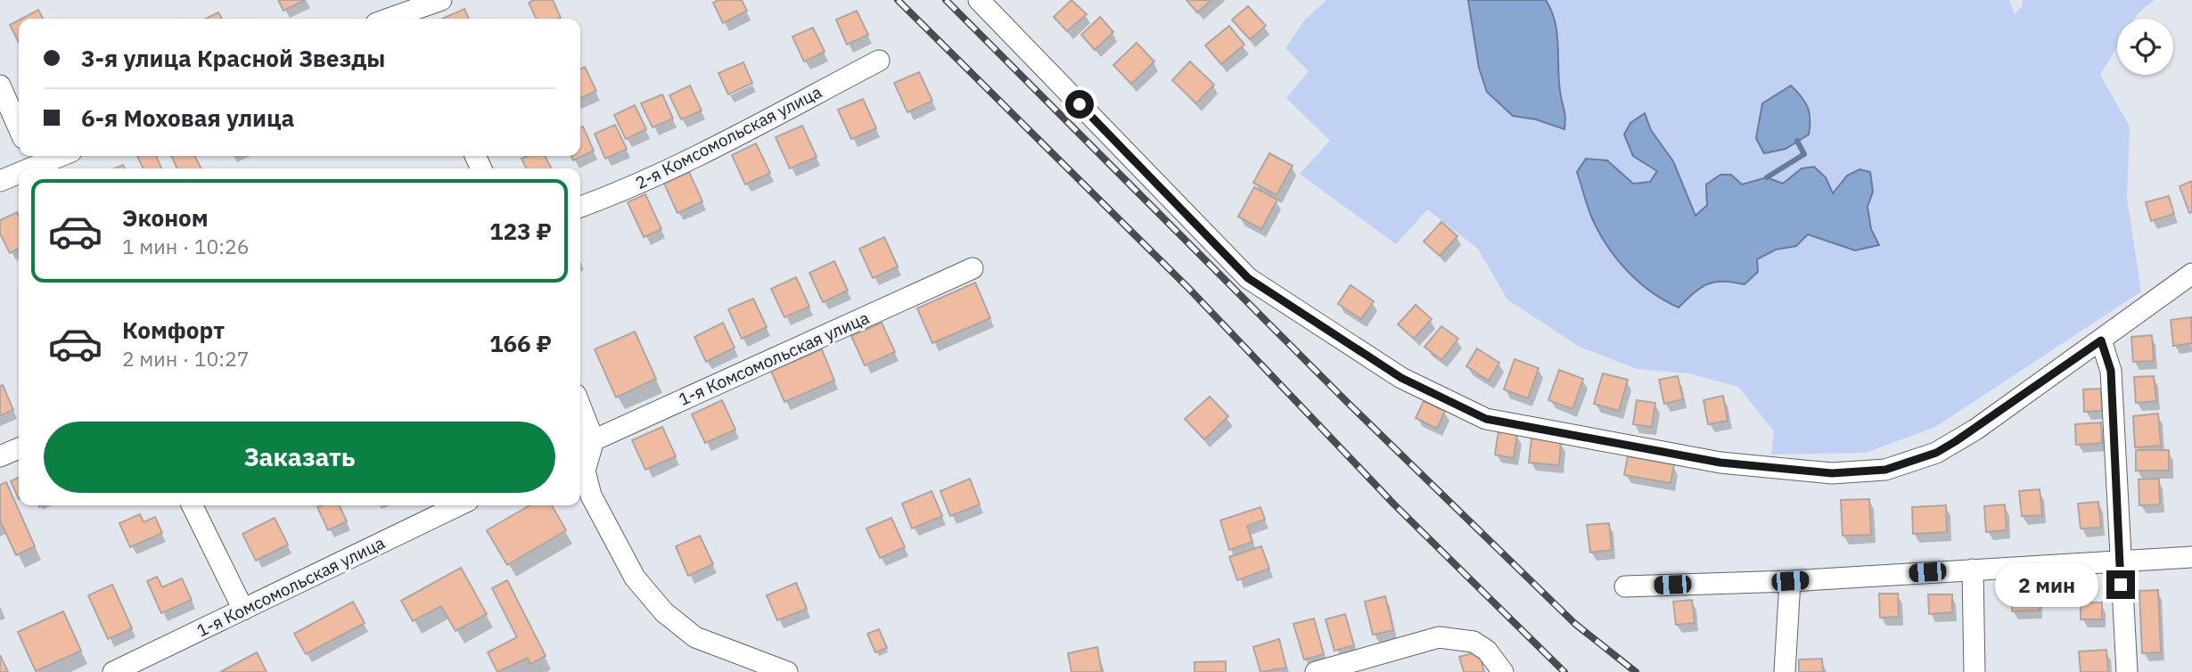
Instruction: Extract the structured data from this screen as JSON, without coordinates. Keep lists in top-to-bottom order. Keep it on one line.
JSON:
{"streets":{"street":["2-я Комсомольская улица","1-я Комсомольская улица"]},"page":{"banner":["3-я улица Красной Звезды","6-я Моховая улица"],"list":[{"name":"Эконом","note":"1 мин · 10:26","value":"123 ₽"},{"name":"Комфорт","note":"2 мин · 10:27","value":"166 ₽"}],"buttons":"Заказать","bubble":"2 мин"}}
